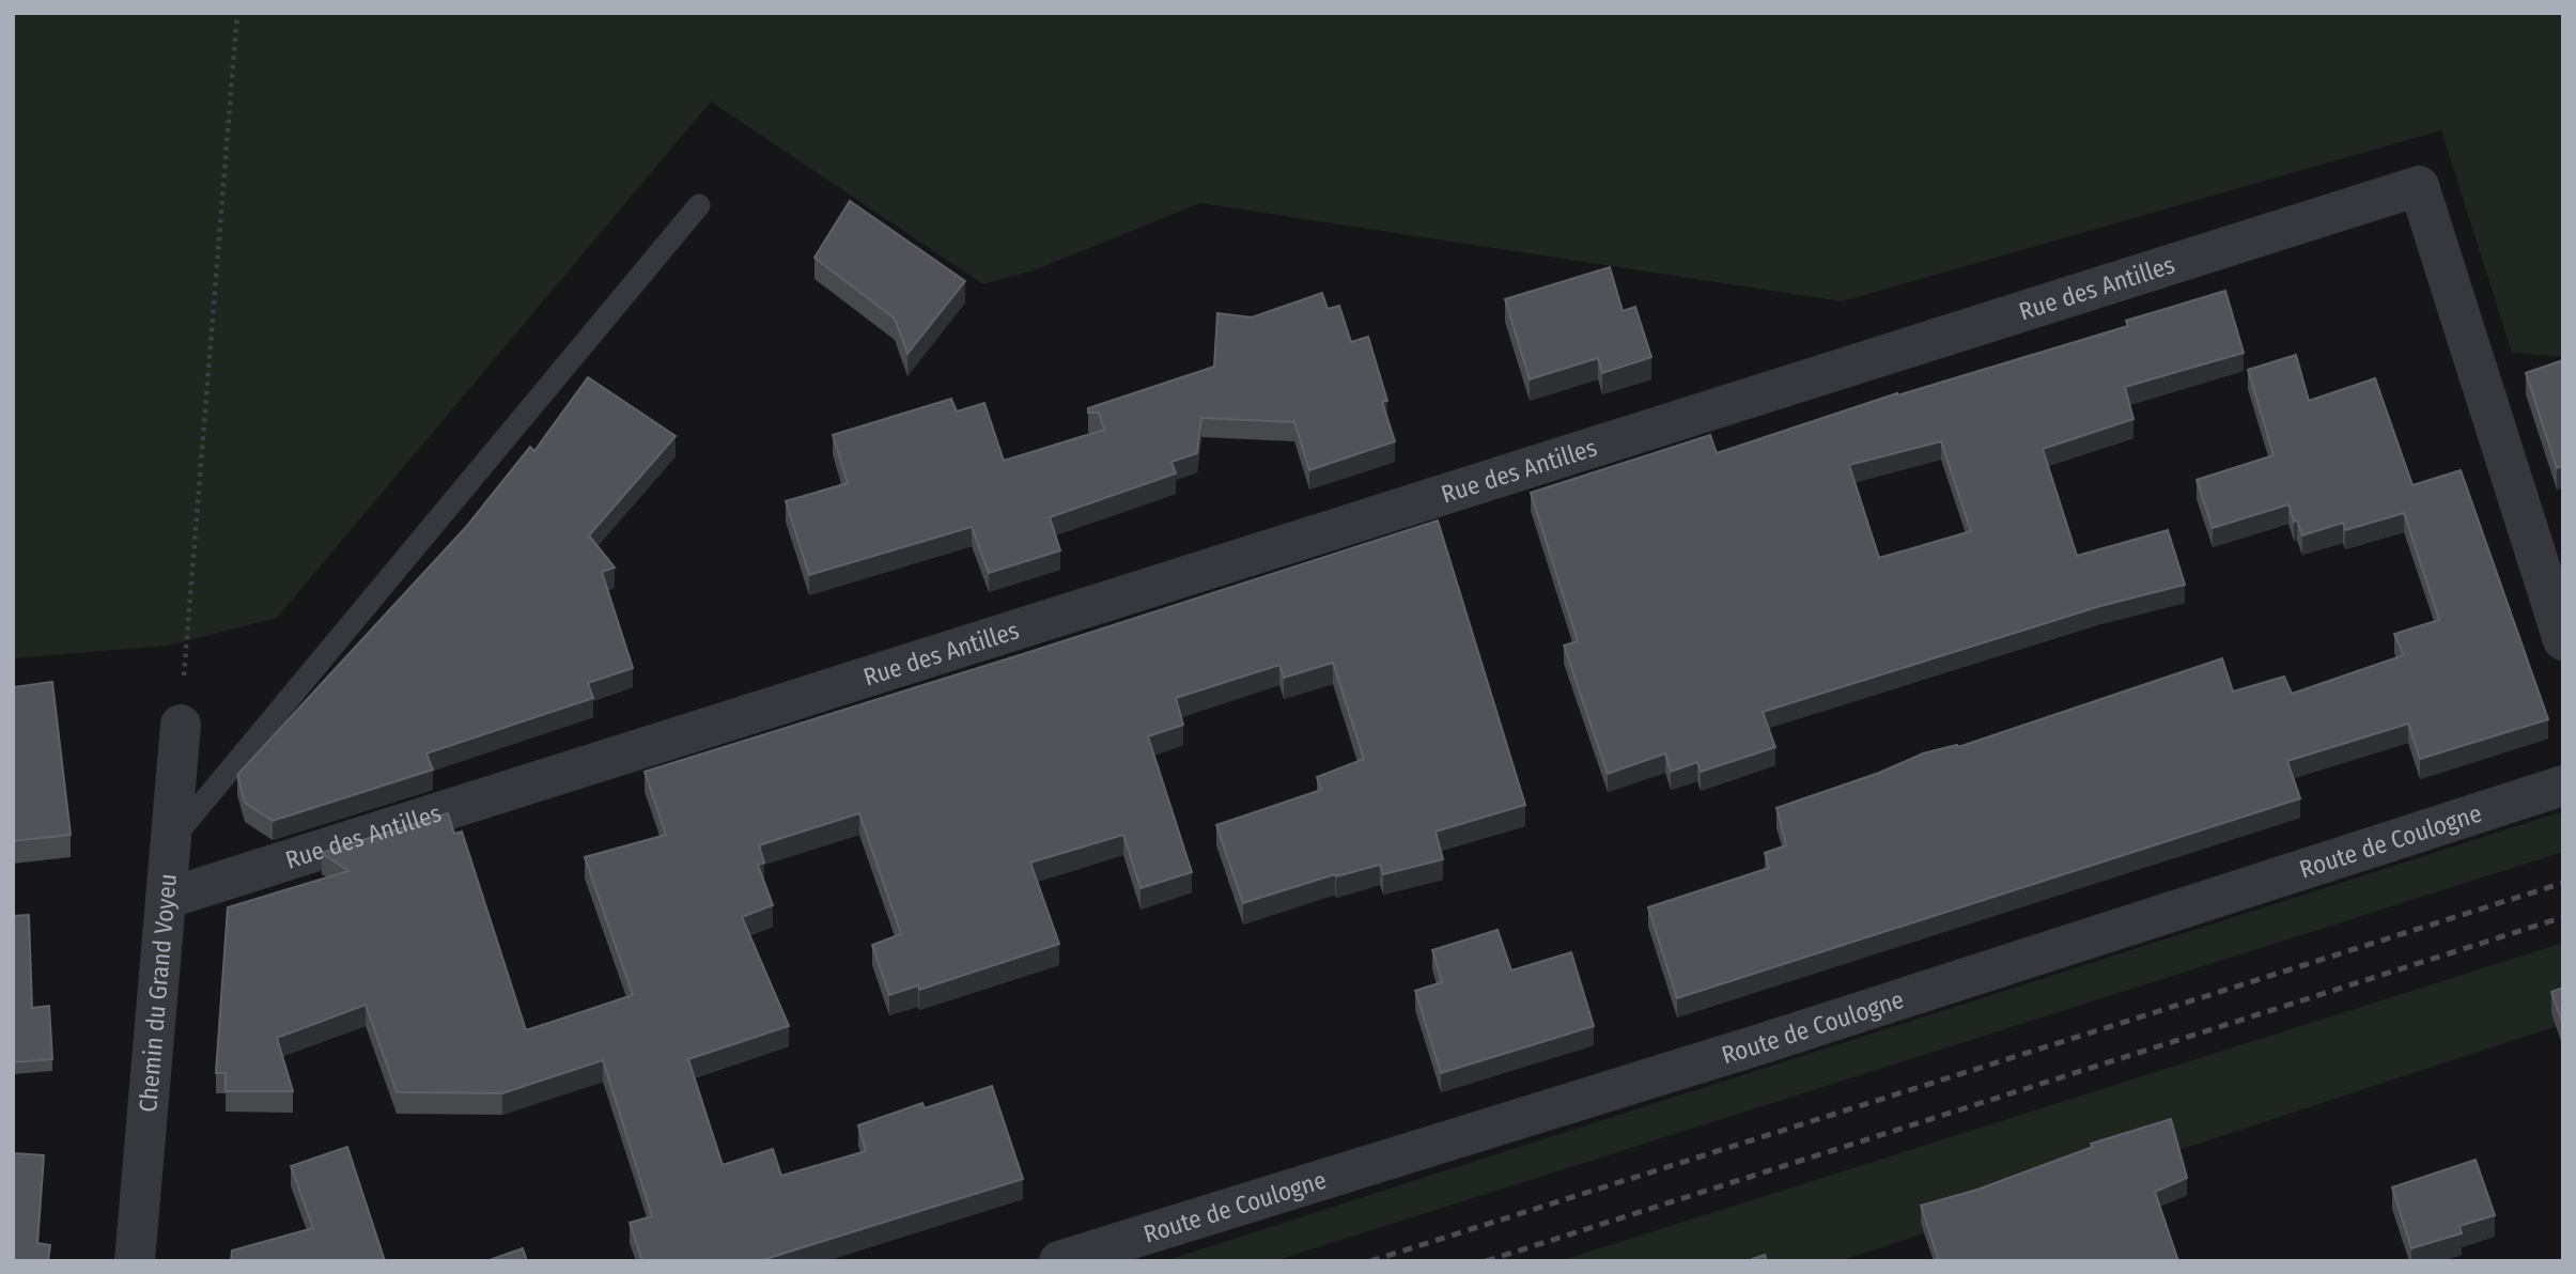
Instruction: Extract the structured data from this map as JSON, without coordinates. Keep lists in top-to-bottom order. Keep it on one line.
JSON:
{"streets":{"street":["Rue des Antilles","Route de Coulogne","Chemin du Grand Voyeu"]},"crossings":[["Rue des Antilles","Chemin du Grand Voyeu"]]}
